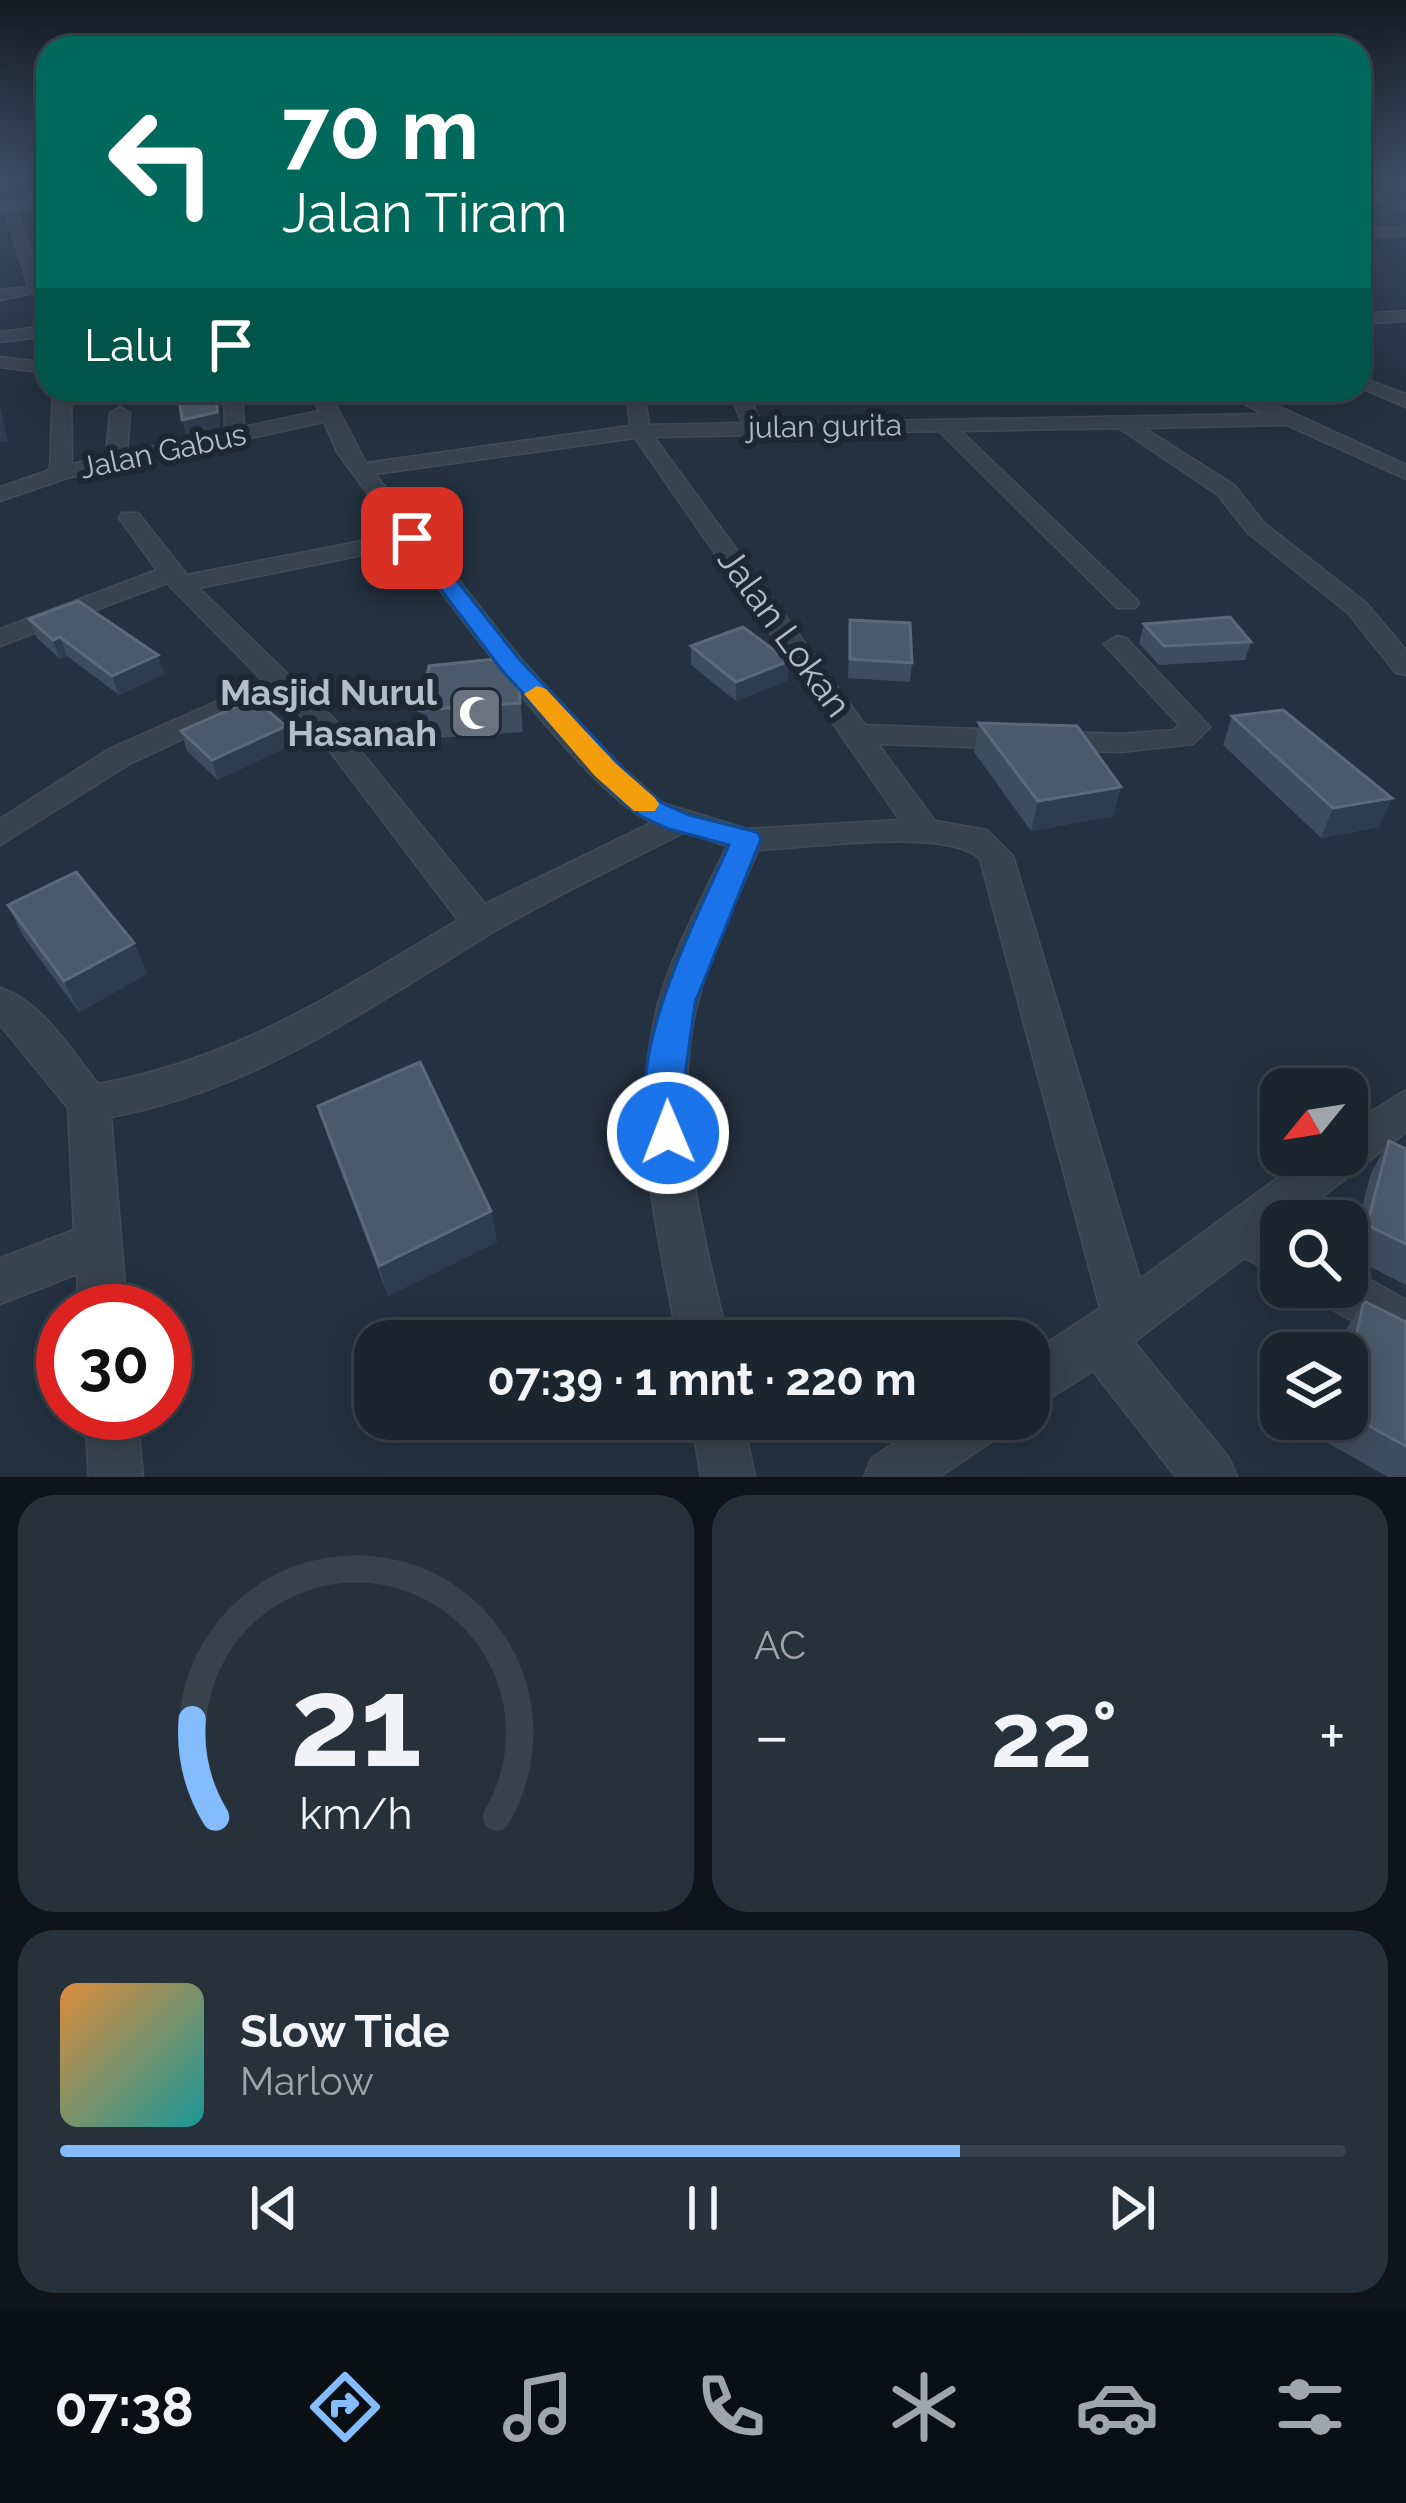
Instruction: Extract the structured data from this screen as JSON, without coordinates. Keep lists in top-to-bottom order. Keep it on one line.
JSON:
{"streets":{"street":["julan gurita","Jalan Gabus","Jalan Lokan"]},"crossings":[["julan gurita","Jalan Lokan"]],"places":{"mosque":["Masjid Nurul Hasanah"]},"north":"bottom left","page":{"turn":["70 m","Jalan Tiram"],"then":"Lalu","limit":"30","trip":"07:39 · 1 mnt · 220 m","tile":"AC","heat":["−","22°","+"],"song":["Slow Tide","Marlow"],"tabs":"07:38","gauge":["21","km/h"]}}
